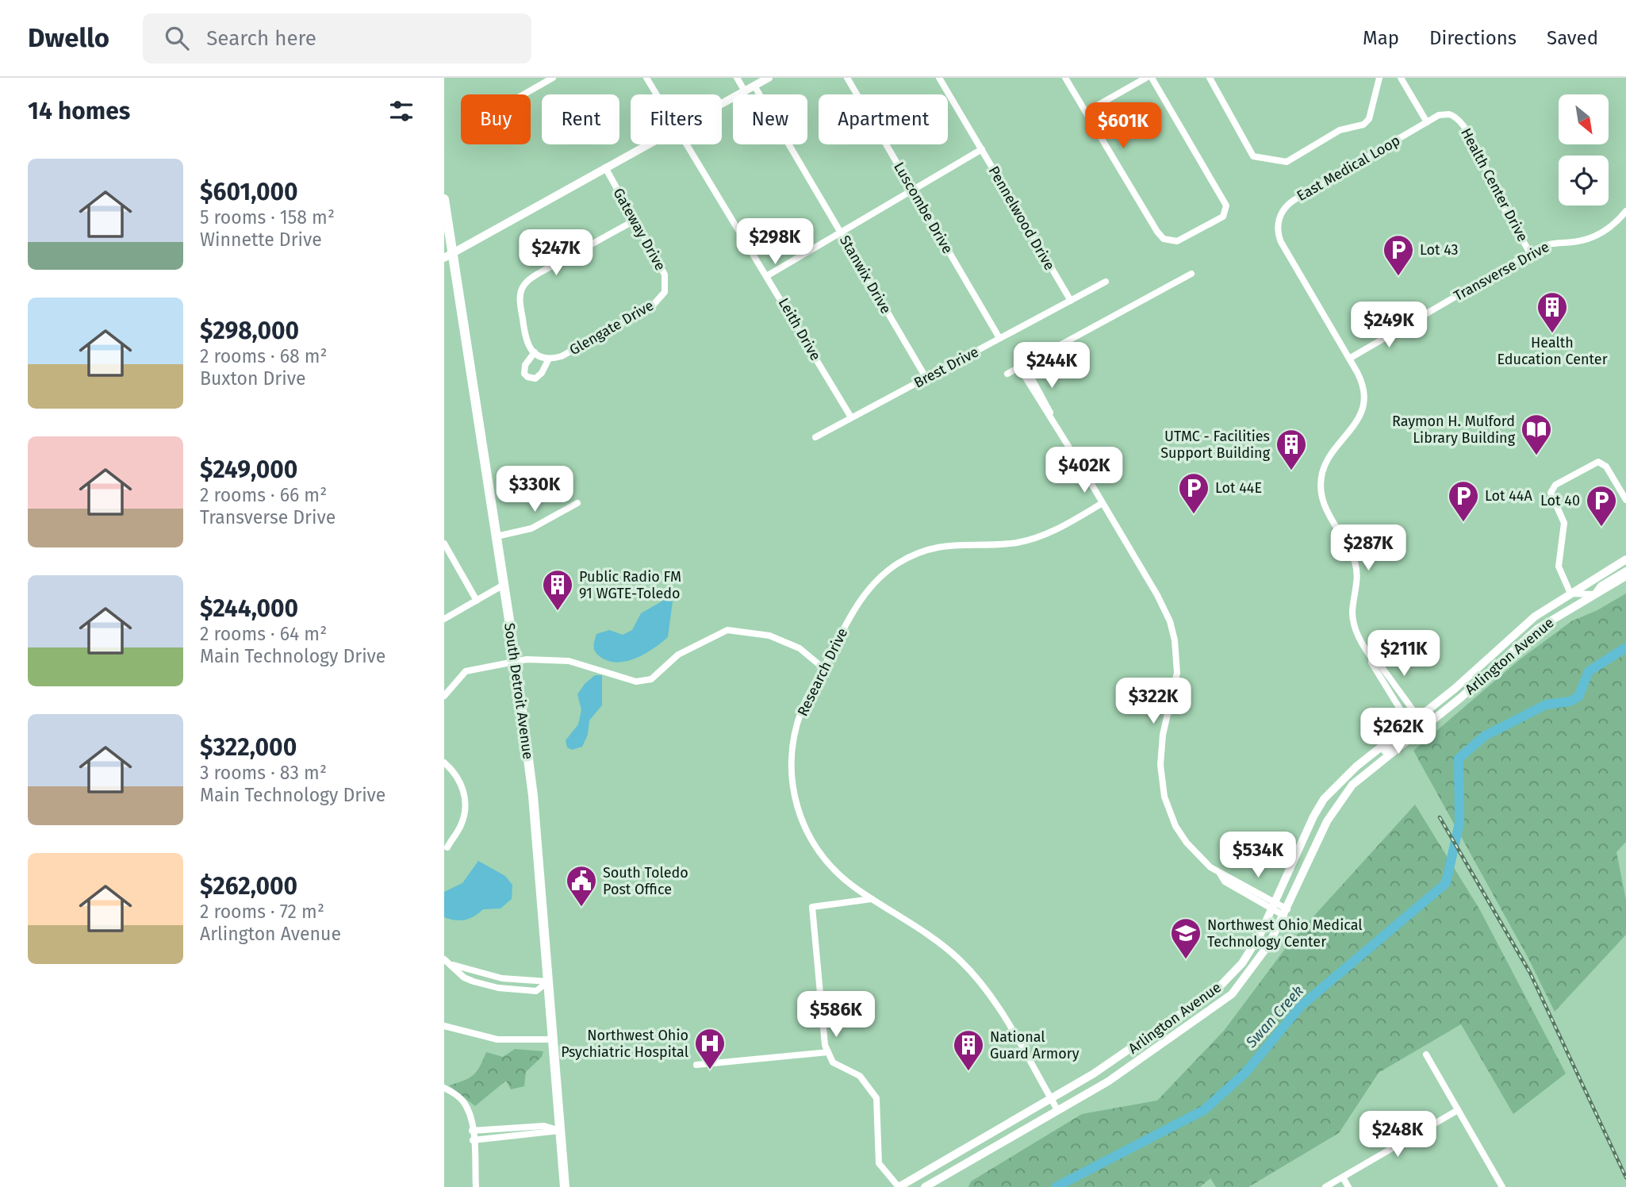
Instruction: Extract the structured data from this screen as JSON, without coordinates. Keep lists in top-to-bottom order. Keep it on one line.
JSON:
{"streets":{"main road":["South Detroit Avenue"],"street":["East Medical Loop","Health Center Drive","Luscombe Drive","Pennelwood Drive","Gateway Drive","Transverse Drive","Stanwix Drive","Glengate Drive","Leith Drive","Brest Drive","Arlington Avenue","Research Drive"]},"crossings":[["East Medical Loop","Health Center Drive"],["East Medical Loop","Transverse Drive"],["East Medical Loop","Arlington Avenue"],["Health Center Drive","Transverse Drive"],["Luscombe Drive","Brest Drive"],["Pennelwood Drive","Brest Drive"],["Gateway Drive","Glengate Drive"],["Stanwix Drive","Brest Drive"],["Leith Drive","Brest Drive"],["Arlington Avenue","Research Drive"]],"water":["Swan Creek"],"places":{"parking":["Lot 43","Lot 44E","Lot 44A","Lot 40"],"building":["Health Education Center","UTMC - Facilities Support Building","Public Radio FM 91 WGTE-Toledo","National Guard Armory"],"library":["Raymon H. Mulford Library Building"],"public building":["South Toledo Post Office"],"school or university":["Northwest Ohio Medical Technology Center"],"hospital":["Northwest Ohio Psychiatric Hospital"]},"north":"bottom right","page":{"header":"Dwello","search":"Search here","nav":["Map","Directions","Saved"],"heading":"14 homes","chip":["Buy","Rent","Filters","New","Apartment"],"price":["$601K","$298K","$247K","$249K","$244K","$402K","$330K","$287K","$211K","$322K","$262K","$534K","$586K","$248K"],"list":[{"name":"$601,000","note":"5 rooms · 158 m² · Winnette Drive"},{"name":"$298,000","note":"2 rooms · 68 m² · Buxton Drive"},{"name":"$249,000","note":"2 rooms · 66 m² · Transverse Drive"},{"name":"$244,000","note":"2 rooms · 64 m² · Main Technology Drive"},{"name":"$322,000","note":"3 rooms · 83 m² · Main Technology Drive"},{"name":"$262,000","note":"2 rooms · 72 m² · Arlington Avenue"}]}}
